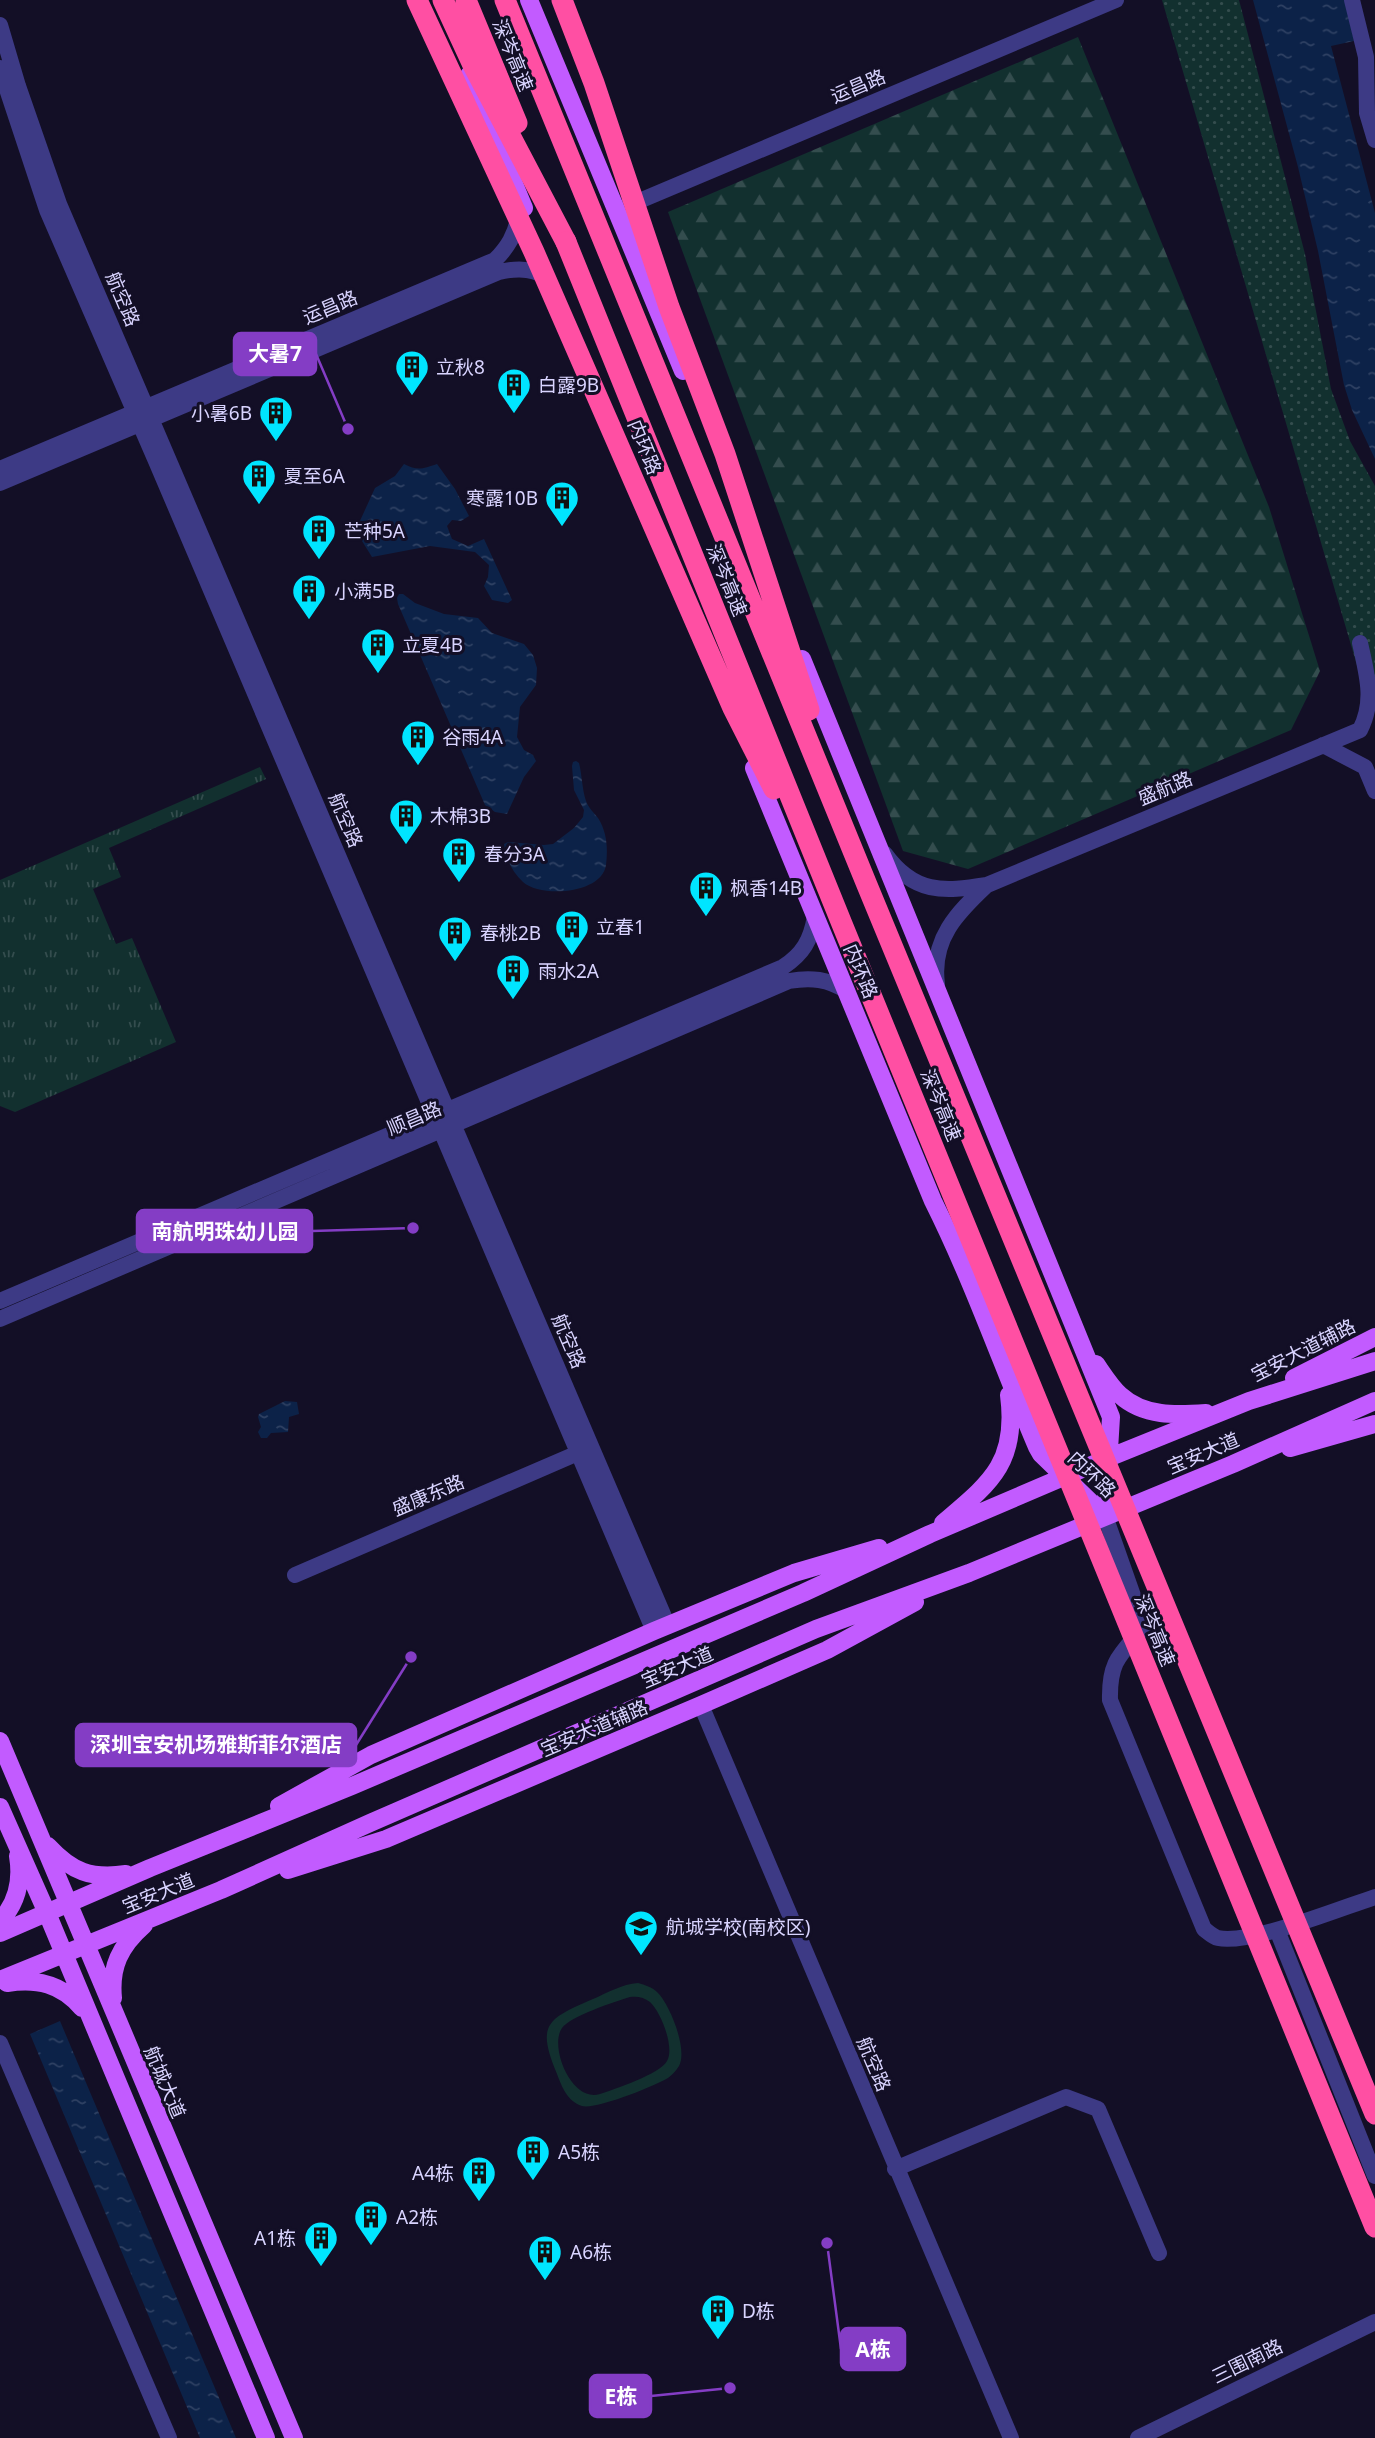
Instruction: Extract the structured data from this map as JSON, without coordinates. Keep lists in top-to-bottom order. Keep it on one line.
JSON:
{"streets":{"highway":["深岑高速"],"main road":["内环路","宝安大道辅路","宝安大道","航城大道"],"street":["运昌路","航空路","盛航路","顺昌路","盛康东路","三围南路"]},"crossings":[["运昌路","航空路"],["运昌路","内环路"],["航空路","顺昌路"],["航空路","宝安大道辅路"],["航空路","盛康东路"],["内环路","顺昌路"],["内环路","宝安大道"],["宝安大道辅路","宝安大道"],["宝安大道","航城大道"]],"places":{"building":["立秋8","白露9B","小暑6B","夏至6A","寒露10B","芒种5A","小满5B","立夏4B","谷雨4A","木棉3B","春分3A","枫香14B","立春1","春桃2B","雨水2A","A5栋","A4栋","A2栋","A1栋","A6栋","D栋"],"other":["大暑7","南航明珠幼儿园","深圳宝安机场雅斯菲尔酒店","A栋","E栋"],"school or university":["航城学校(南校区)"]}}
